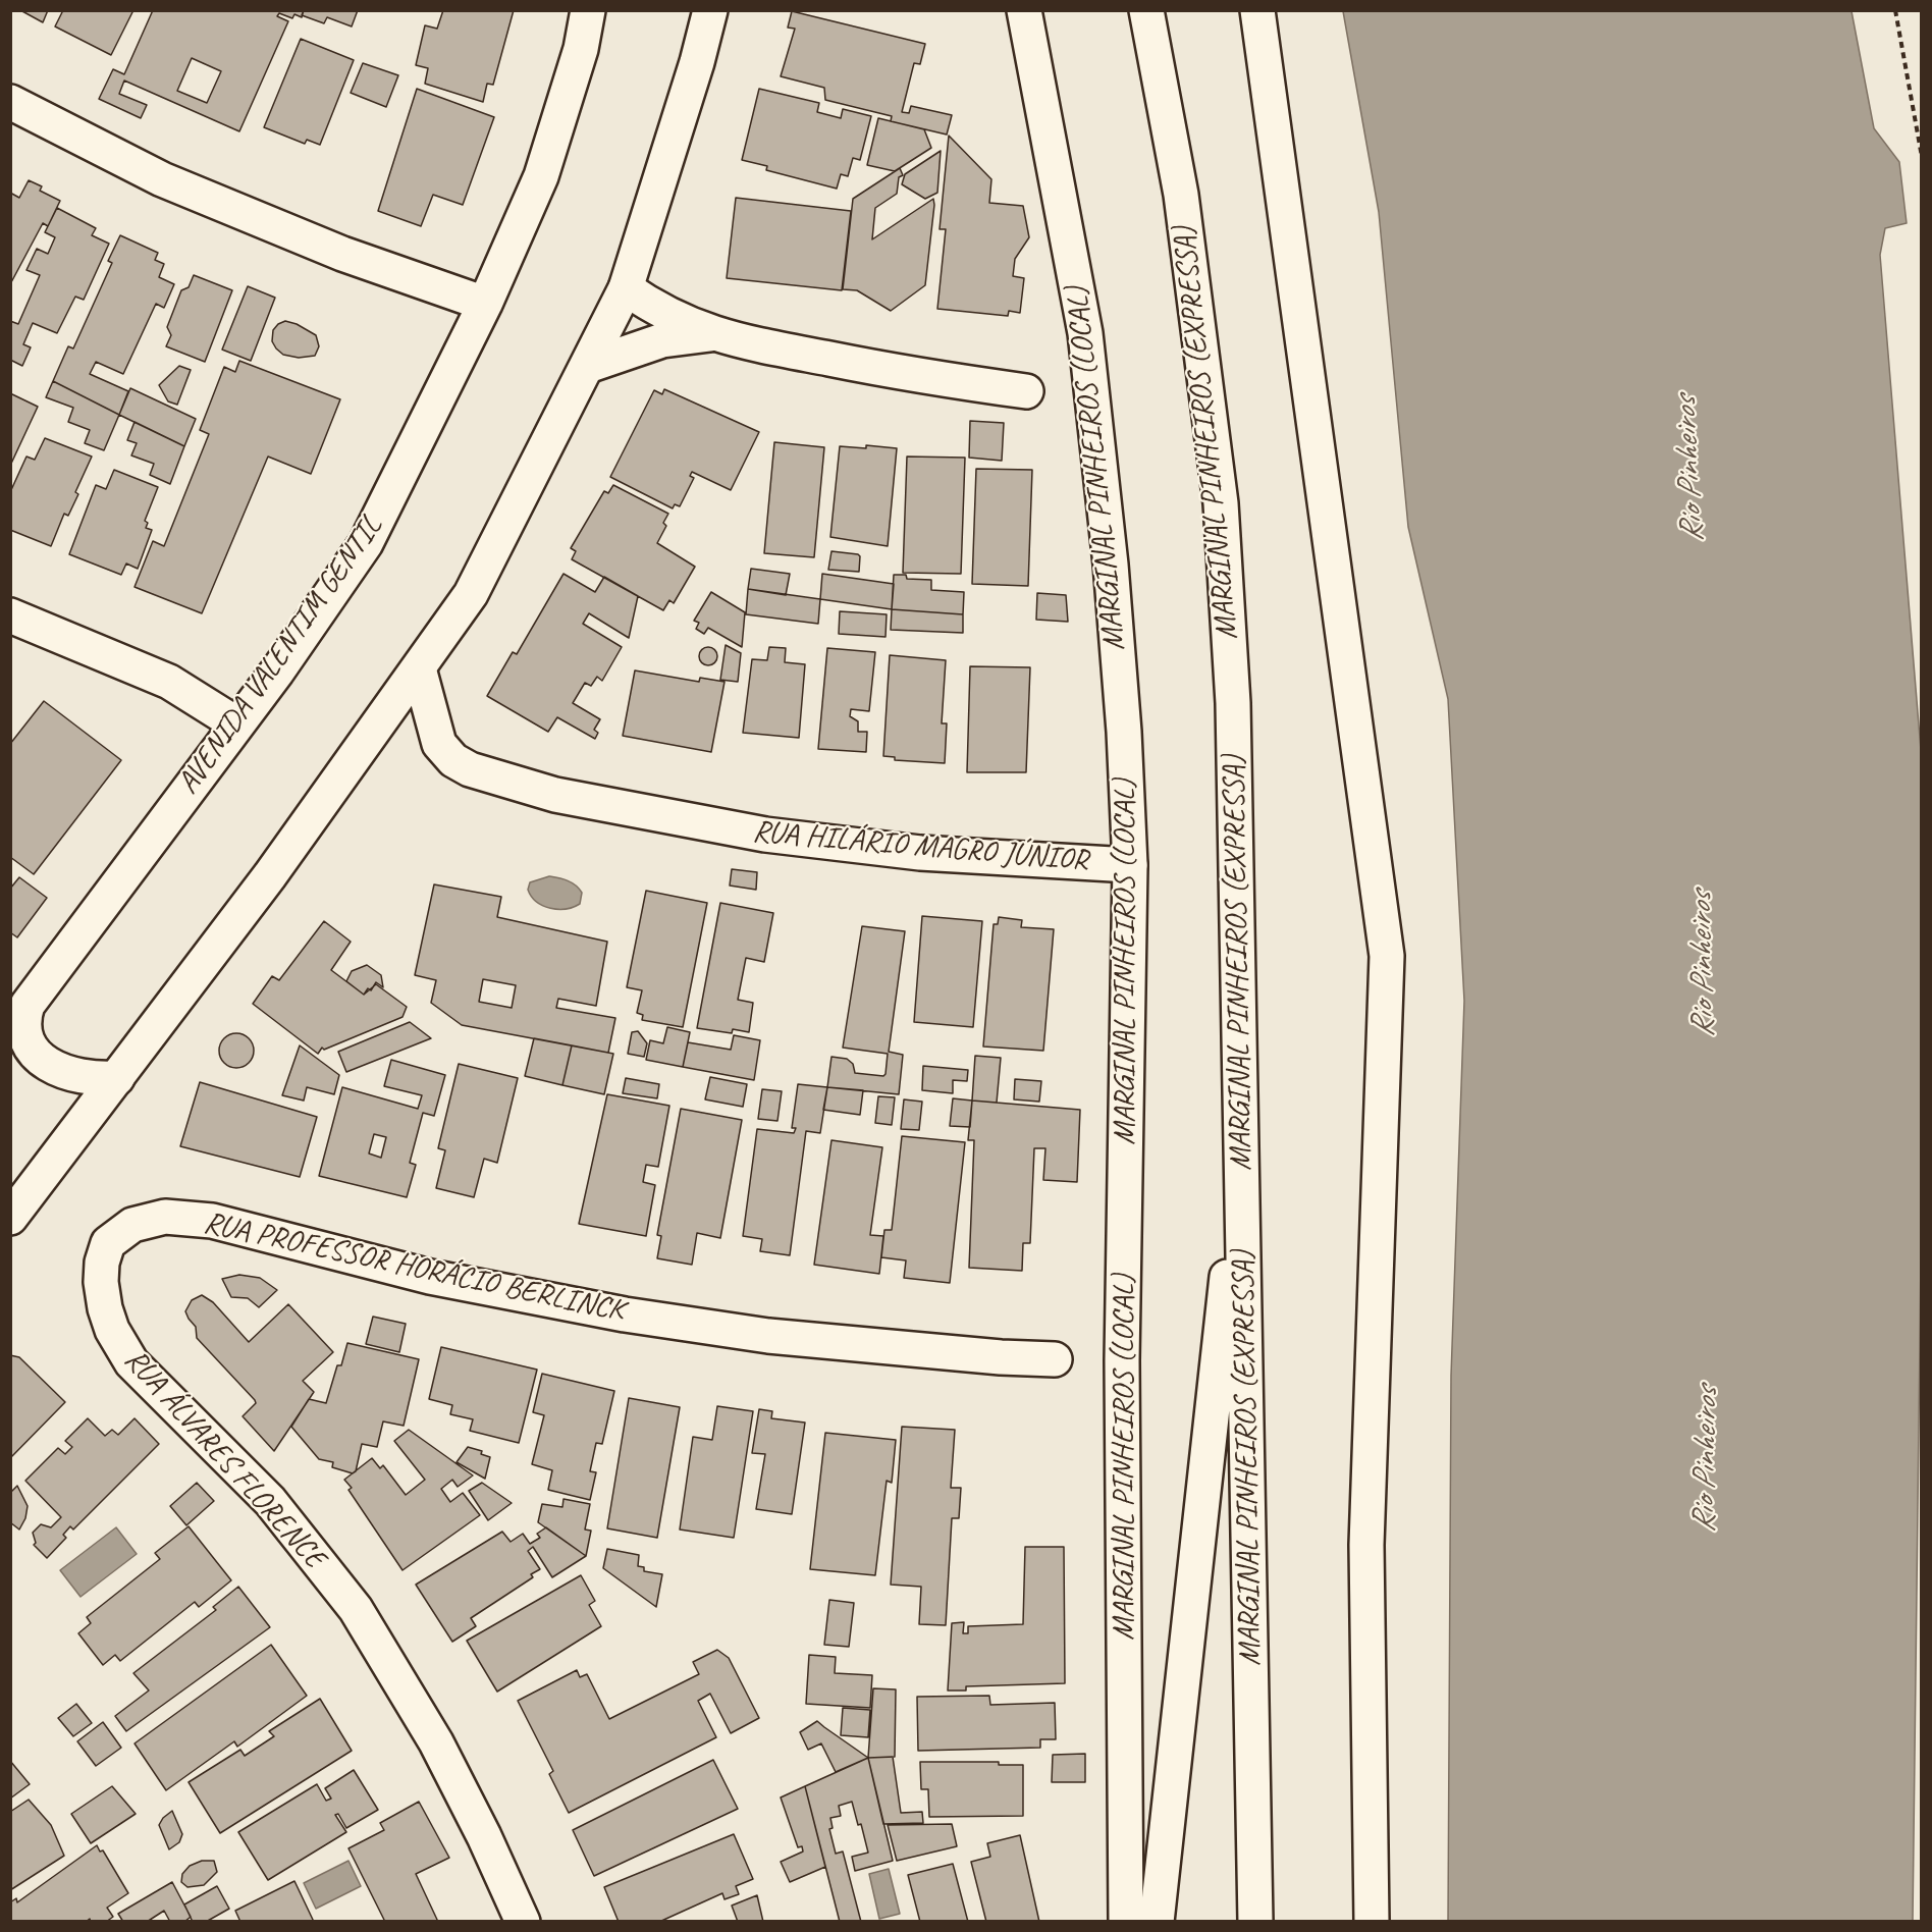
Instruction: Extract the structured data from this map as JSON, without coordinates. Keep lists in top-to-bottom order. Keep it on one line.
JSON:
{"streets":{"main road":["MARGINAL PINHEIROS (EXPRESSA)","MARGINAL PINHEIROS (LOCAL)","AVENIDA VALENTIM GENTIL","RUA HILÁRIO MAGRO JÚNIOR","RUA PROFESSOR HORÁCIO BERLINCK","RUA ÁLVARES FLORENCE"]},"crossings":[["MARGINAL PINHEIROS (LOCAL)","RUA HILÁRIO MAGRO JÚNIOR"],["RUA PROFESSOR HORÁCIO BERLINCK","RUA ÁLVARES FLORENCE"]],"water":["Rio Pinheiros"]}
